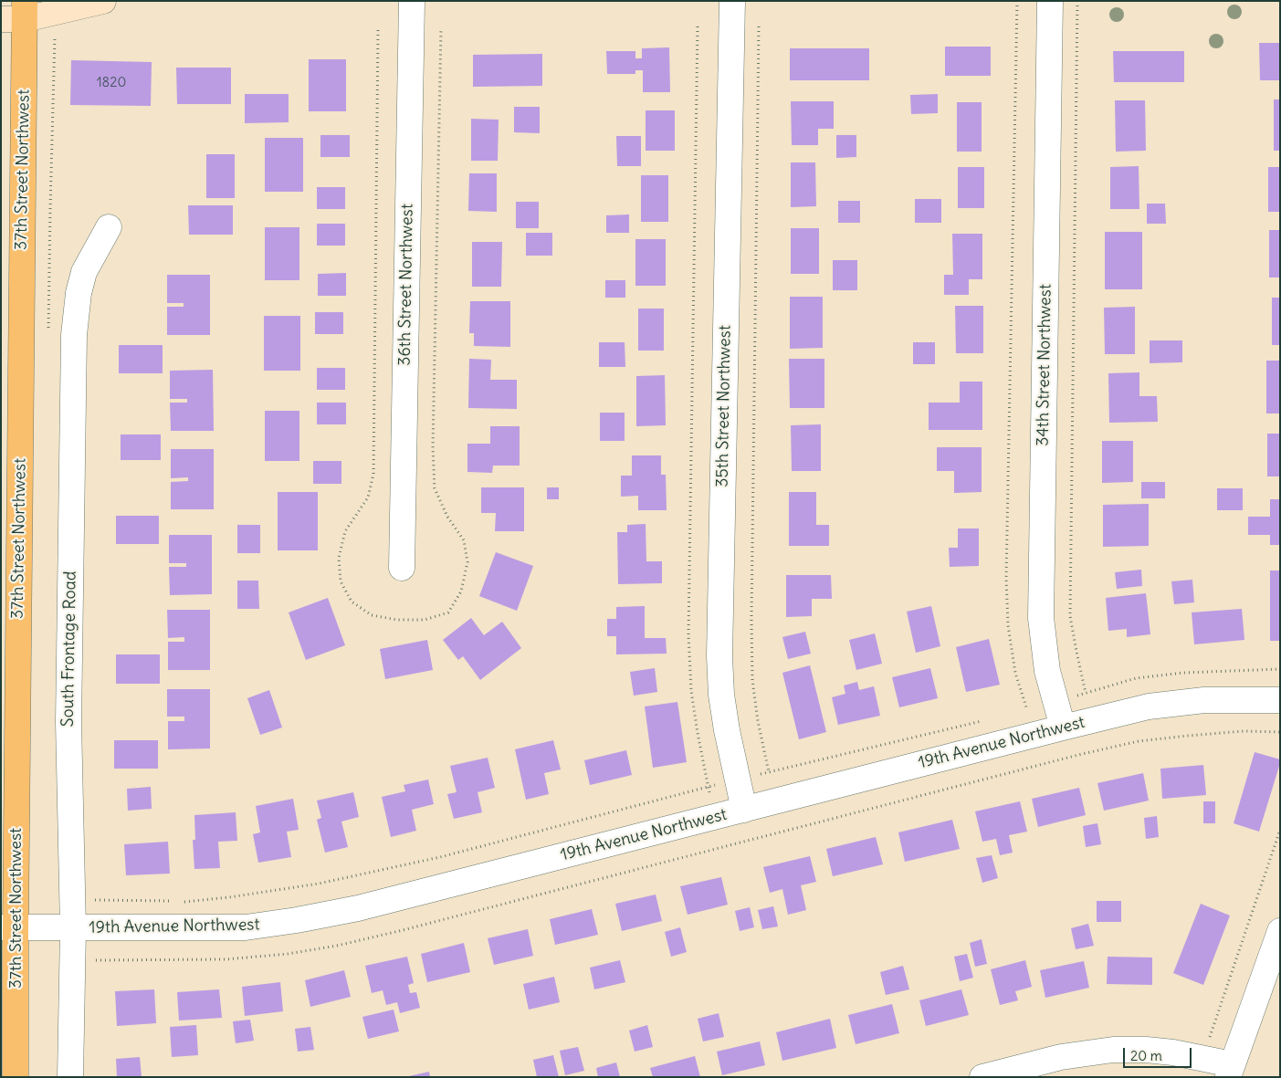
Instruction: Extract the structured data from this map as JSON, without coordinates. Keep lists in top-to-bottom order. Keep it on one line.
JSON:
{"streets":{"main road":["37th Street Northwest"],"street":["36th Street Northwest","34th Street Northwest","35th Street Northwest","South Frontage Road","19th Avenue Northwest"]},"crossings":[["37th Street Northwest","19th Avenue Northwest"],["34th Street Northwest","19th Avenue Northwest"],["35th Street Northwest","19th Avenue Northwest"],["South Frontage Road","19th Avenue Northwest"]],"house_numbers":["1820"],"scale_bar":"20 m"}
